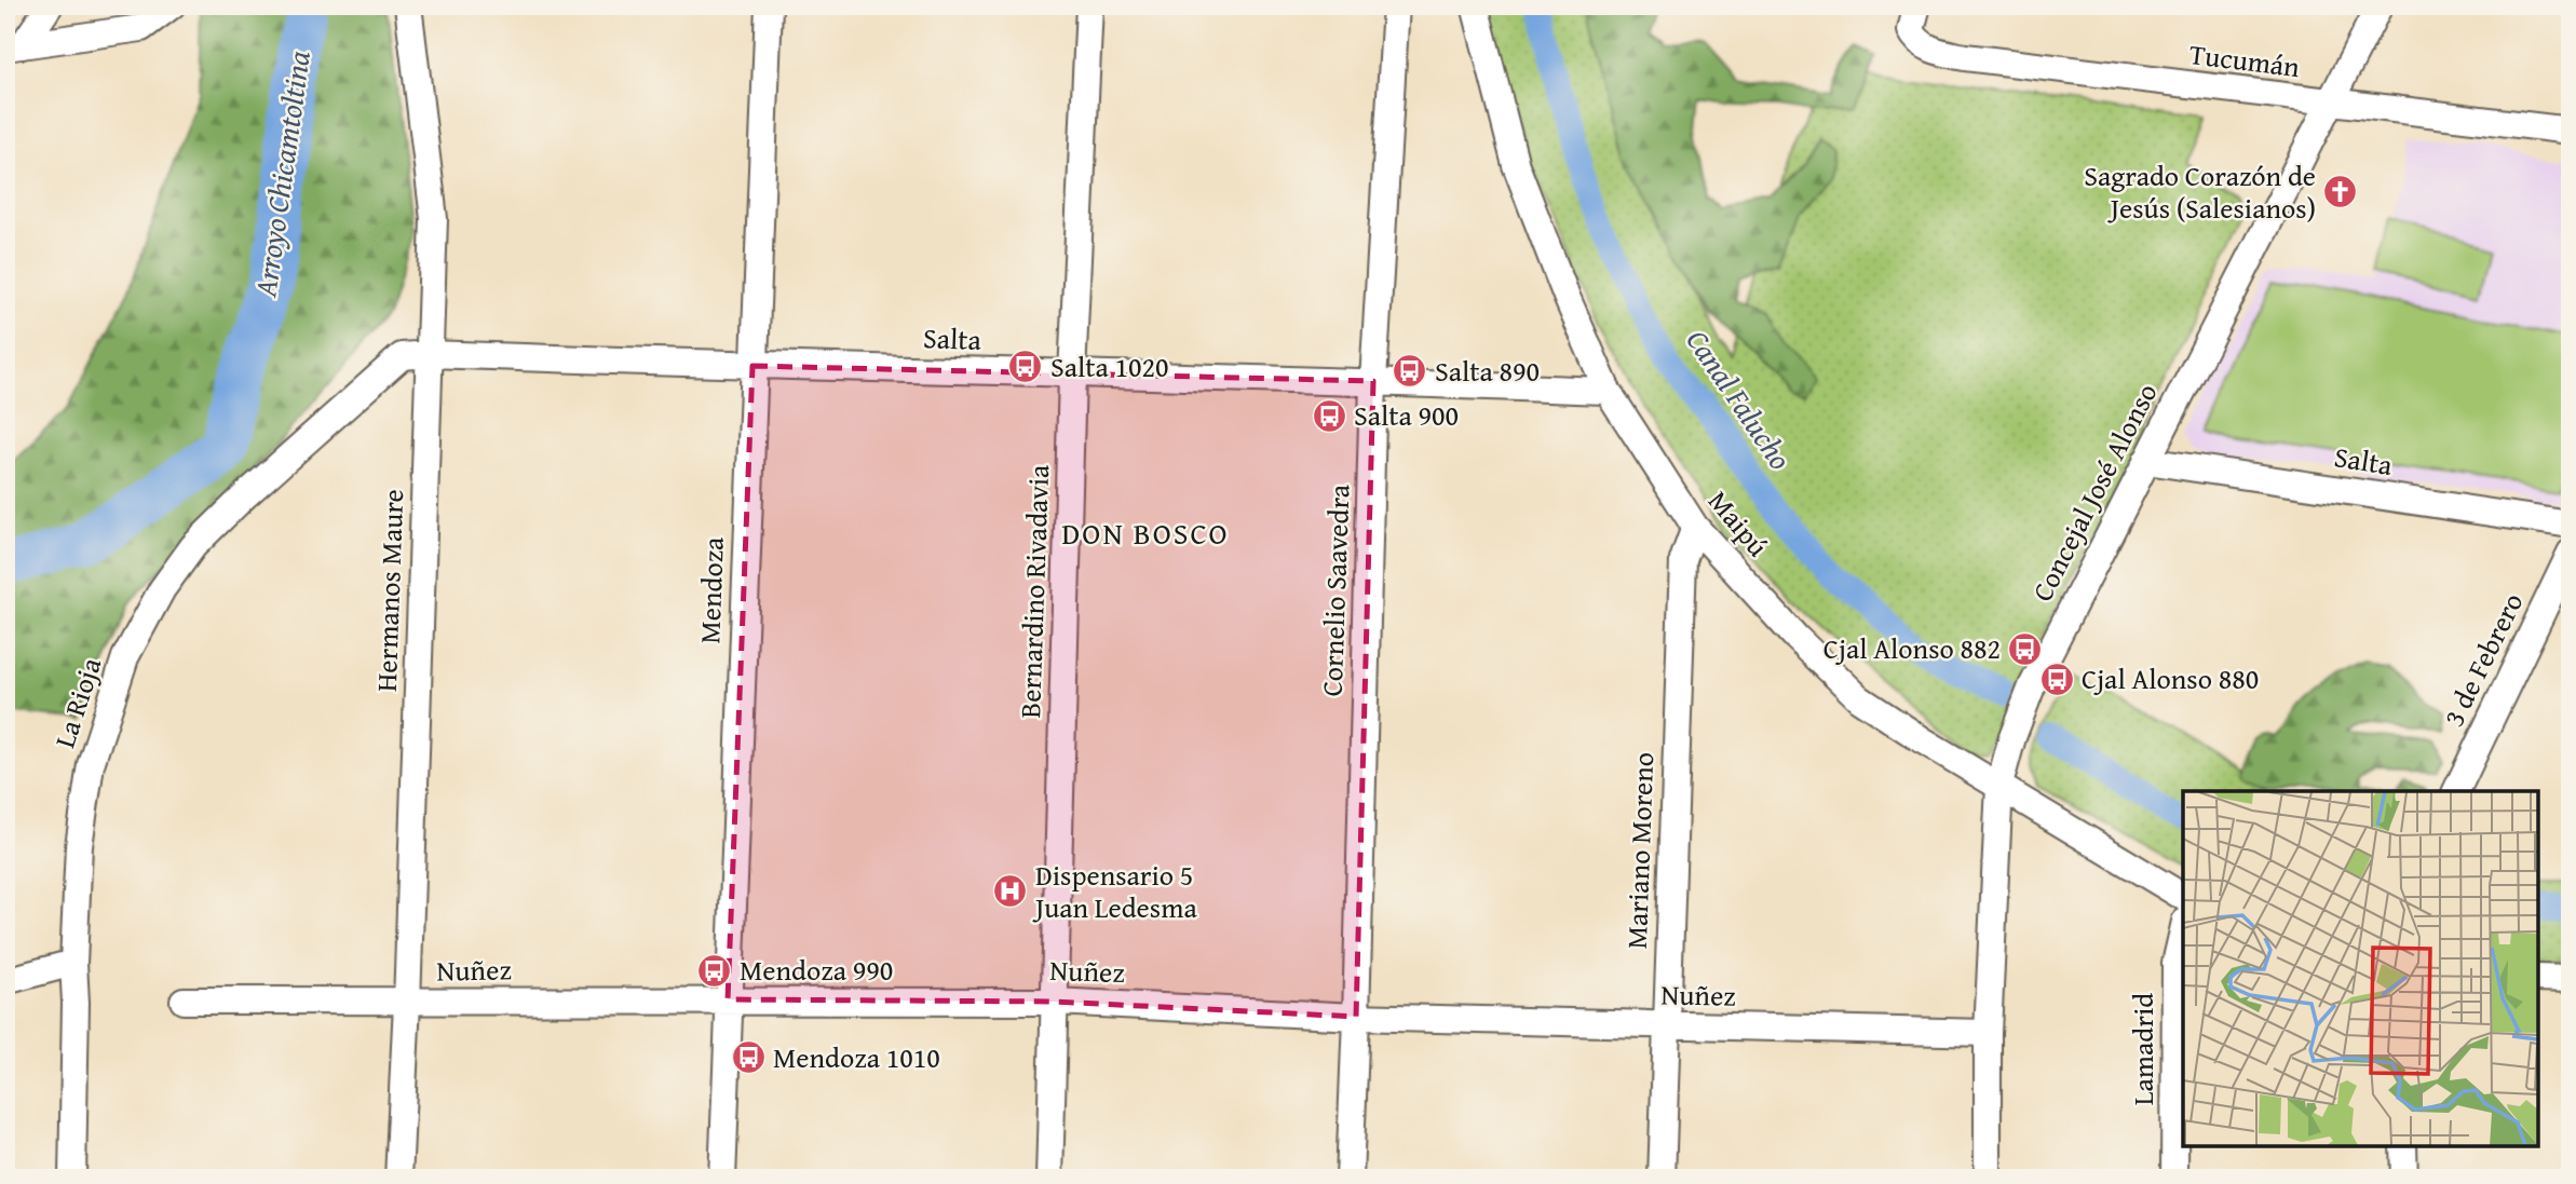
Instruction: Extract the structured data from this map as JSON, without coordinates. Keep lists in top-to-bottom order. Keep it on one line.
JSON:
{"streets":{"street":["Tucumán","Salta","Concejal José Alonso","Maipú","Hermanos Maure","Mendoza","Cornelio Saavedra","Bernardino Rivadavia","3 de Febrero","La Rioja","Mariano Moreno","Nuñez","Lamadrid"]},"crossings":[["Tucumán","Concejal José Alonso"],["Salta","Concejal José Alonso"],["Salta","Maipú"],["Salta","Hermanos Maure"],["Salta","Mendoza"],["Salta","Cornelio Saavedra"],["Salta","Bernardino Rivadavia"],["Concejal José Alonso","Maipú"],["Concejal José Alonso","Nuñez"],["Maipú","Mariano Moreno"],["Hermanos Maure","La Rioja"],["Hermanos Maure","Nuñez"],["Mendoza","Nuñez"],["Cornelio Saavedra","Nuñez"],["Bernardino Rivadavia","Nuñez"],["Mariano Moreno","Nuñez"]],"districts":["DON BOSCO"],"water":["Arroyo Chicamtoltina","Canal Falucho"],"places":{"church":["Sagrado Corazón de Jesús (Salesianos)"],"bus stop":["Salta 1020","Salta 890","Salta 900","Cjal Alonso 882","Cjal Alonso 880","Mendoza 990","Mendoza 1010"],"hospital":["Dispensario 5 Juan Ledesma"]}}
